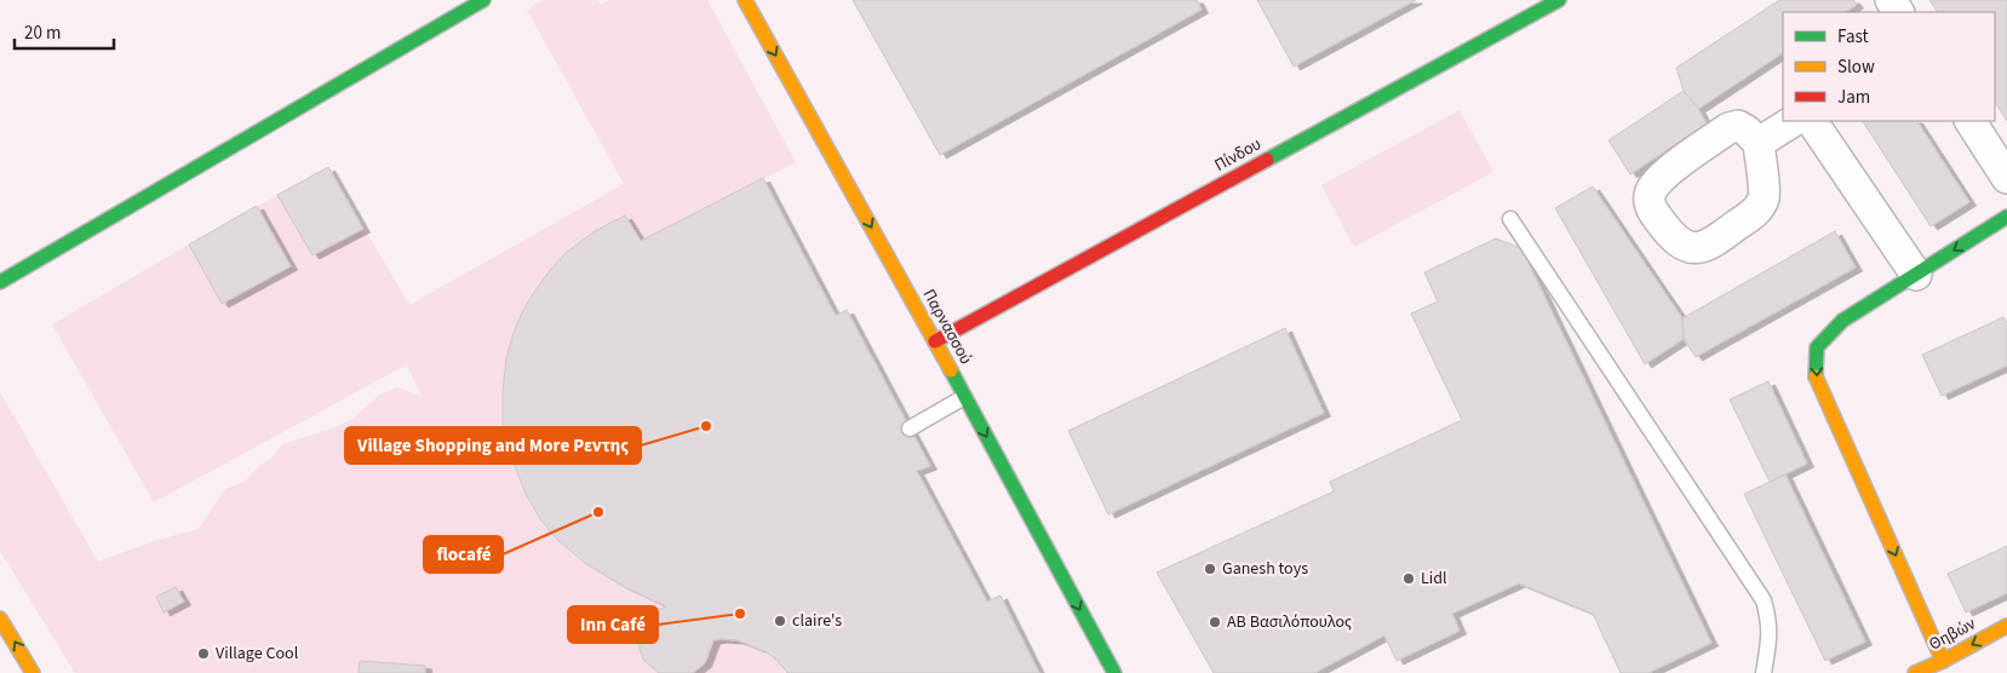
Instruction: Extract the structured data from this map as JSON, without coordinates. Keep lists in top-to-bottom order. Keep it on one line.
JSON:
{"streets":{"street":["Πίνδου","Παρνασσού","Θηβών"]},"crossings":[["Πίνδου","Παρνασσού"]],"one_way":["Παρνασσού","Θηβών"],"places":["Village Shopping and More Ρεντης","flocafé","Ganesh toys","Lidl","Inn Café","claire's","ΑΒ Βασιλόπουλος","Village Cool"],"legend":["Fast","Slow","Jam"],"scale_bar":"20 m"}
